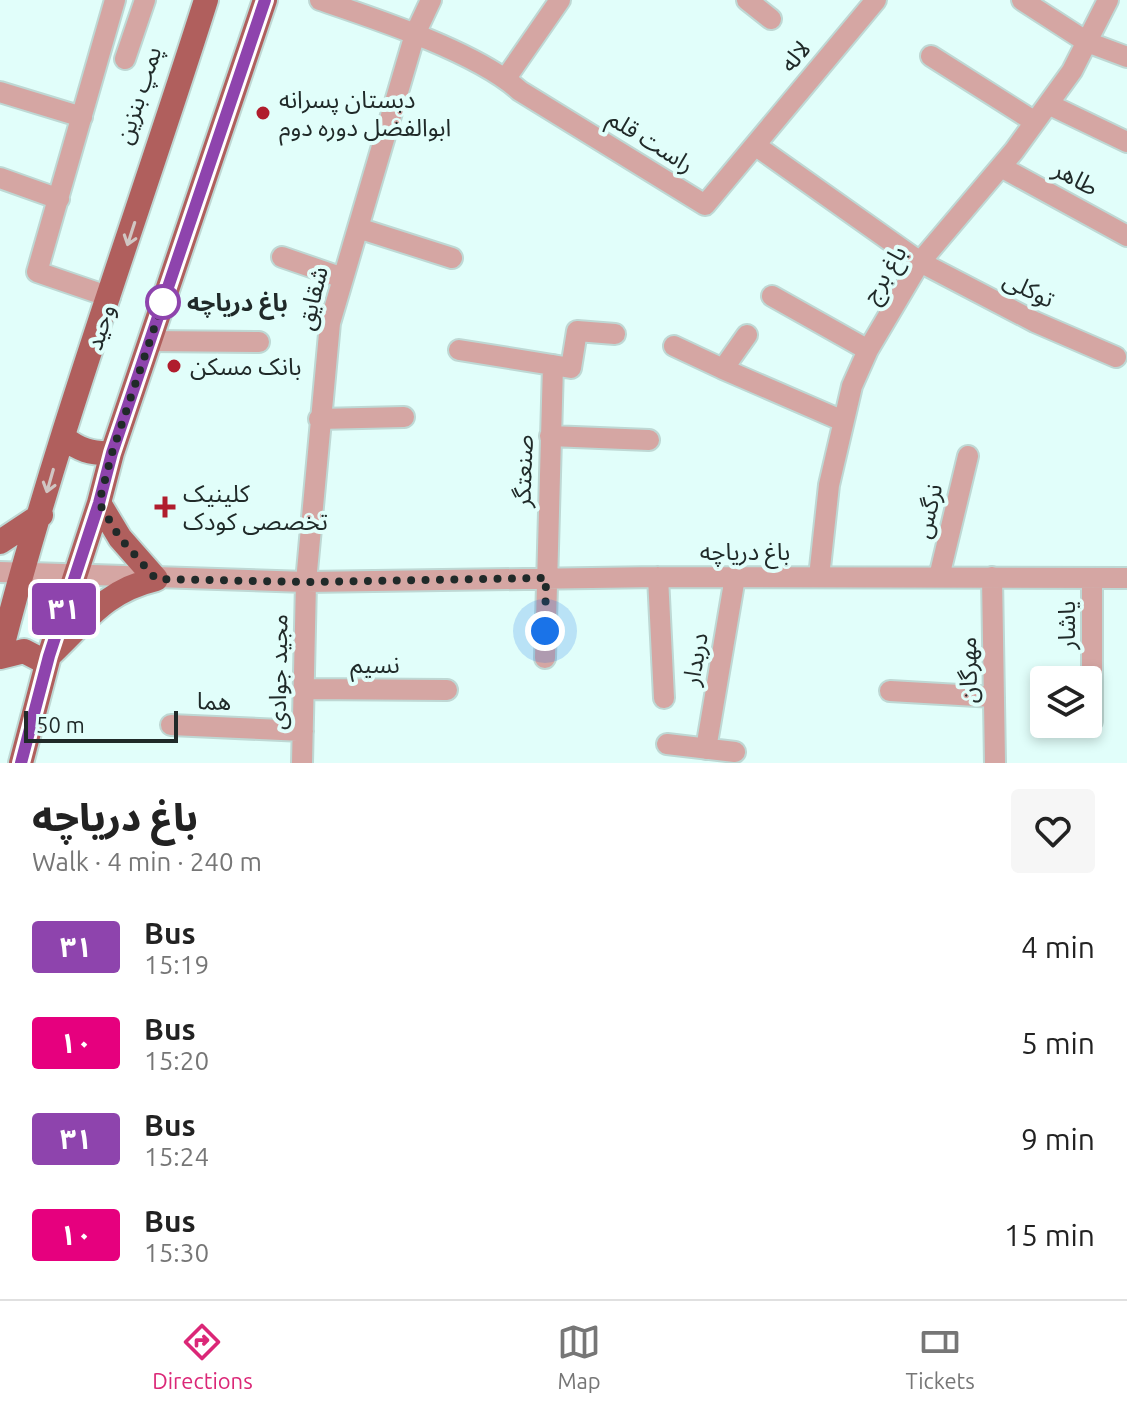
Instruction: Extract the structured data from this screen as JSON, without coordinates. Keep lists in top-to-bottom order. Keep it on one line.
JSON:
{"streets":{"main road":["وحید"],"street":["لاله","راست قلم","طاهر","باغ برج","توکلی","شقایق","صنعتگر","نرگس","باغ دریاچه","یاشار","دربدار","نسیم","مهرگان","مجید جوادی","هما"]},"crossings":[["لاله","راست قلم"],["راست قلم","شقایق"],["طاهر","باغ برج"],["باغ برج","توکلی"],["باغ برج","باغ دریاچه"],["شقایق","باغ دریاچه"],["شقایق","مجید جوادی"],["وحید","باغ دریاچه"],["صنعتگر","باغ دریاچه"],["نرگس","باغ دریاچه"],["باغ دریاچه","یاشار"],["باغ دریاچه","دربدار"],["باغ دریاچه","مهرگان"],["باغ دریاچه","مجید جوادی"],["نسیم","مجید جوادی"],["مجید جوادی","هما"]],"places":{"other":["دبستان پسرانه ابوالفضل دوره دوم","باغ دریاچه","بانک مسکن"],"health":["کلینیک تخصصی کودک"]},"lines":["bus line ۳۱"],"scale_bar":"50 m","page":{"on_map":"۳۱","scale":"50 m","heading":["باغ دریاچه","Walk · 4 min · 240 m"],"list":[{"mark":"۳۱","name":"Bus","note":"15:19","value":"4 min"},{"mark":"۱۰","name":"Bus","note":"15:20","value":"5 min"},{"mark":"۳۱","name":"Bus","note":"15:24","value":"9 min"},{"mark":"۱۰","name":"Bus","note":"15:30","value":"15 min"}],"tabs":["Directions","Map","Tickets"]}}
